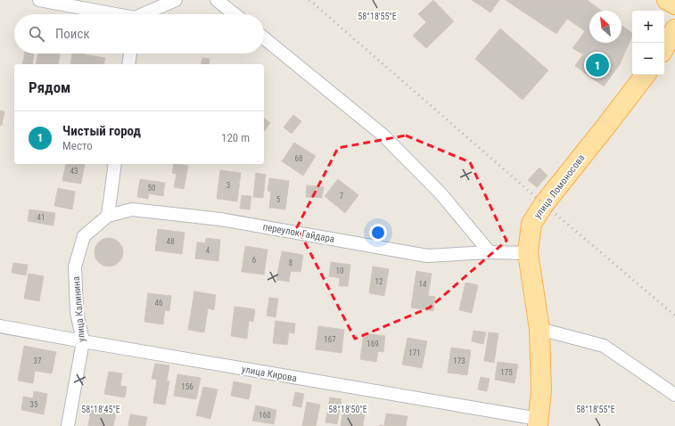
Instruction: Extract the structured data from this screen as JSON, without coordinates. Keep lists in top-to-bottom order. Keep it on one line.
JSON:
{"streets":{"main road":["улица Ломоносова"],"street":["переулок Гайдара","улица Калинина","улица Кирова"]},"crossings":[["улица Ломоносова","переулок Гайдара"],["улица Ломоносова","улица Кирова"],["переулок Гайдара","улица Калинина"],["улица Калинина","улица Кирова"]],"house_numbers":["68","43","3","50","7","5","41","48","4","6","8","10","12","14","46","167","169","171","37","173","175","156","35","160"],"north":"top left","page":{"map_buttons":["+","−"],"search":"Поиск","pins":"1","heading":"Рядом","list":[{"mark":"1","name":"Чистый город","note":"Место","value":"120 m"}]},"coordinates":["58°18'55\"E","58°18'45\"E","58°18'50\"E"]}
